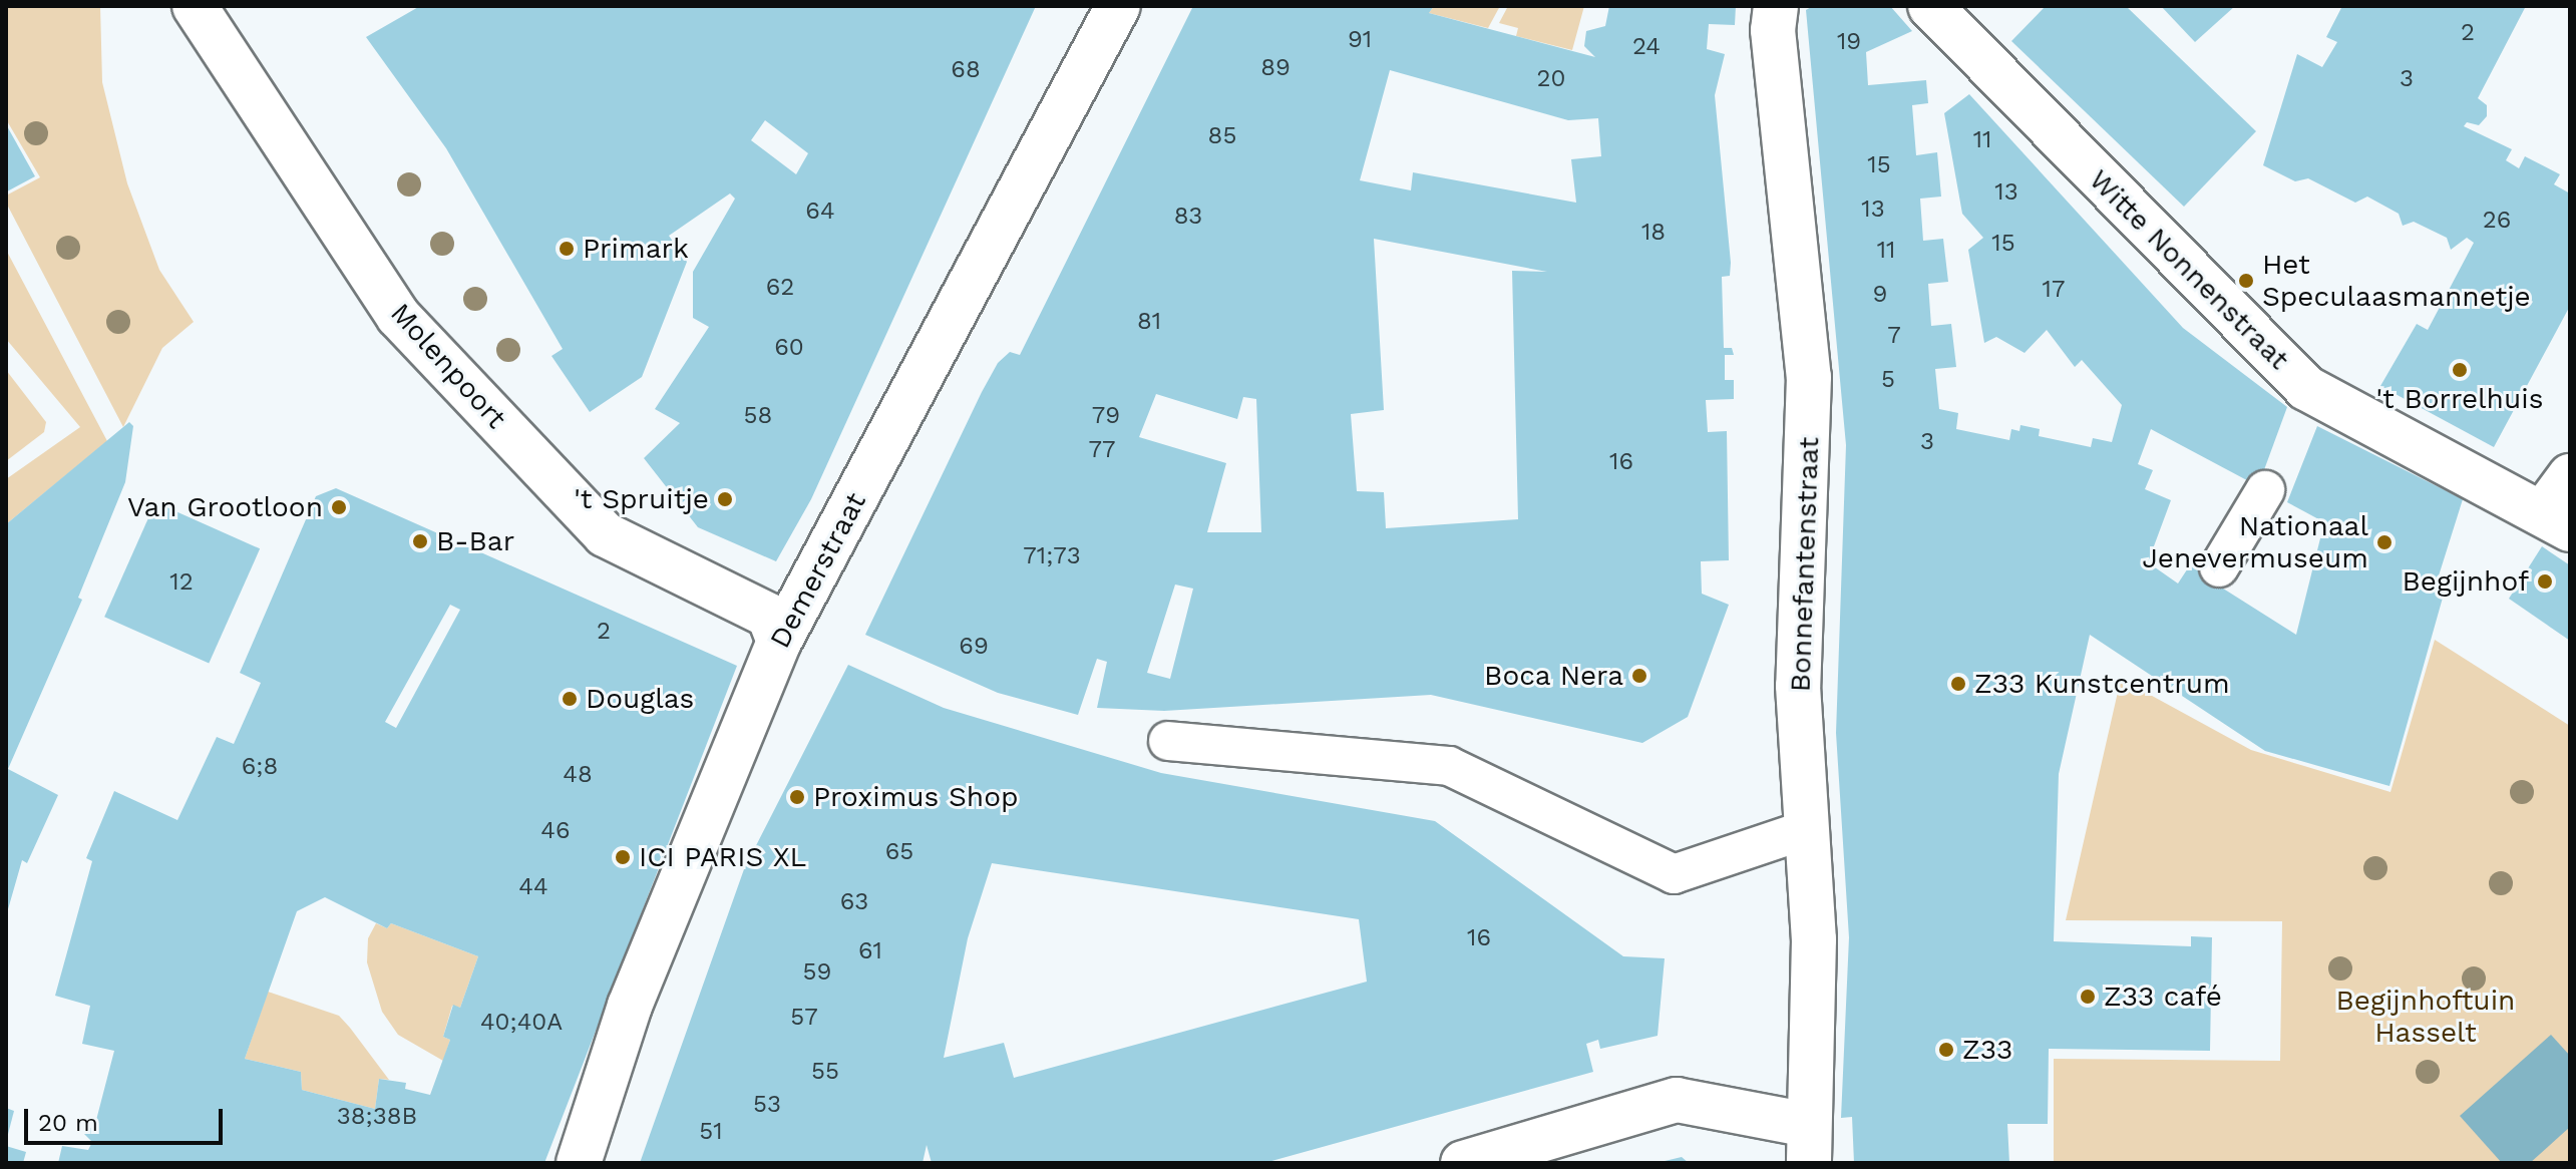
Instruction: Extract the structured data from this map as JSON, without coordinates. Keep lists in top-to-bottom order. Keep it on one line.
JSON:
{"streets":{"street":["Witte Nonnenstraat","Molenpoort","Bonnefantenstraat","Demerstraat"]},"crossings":[["Molenpoort","Demerstraat"]],"parks":["Begijnhoftuin Hasselt"],"places":["Primark","Het Speculaasmannetje","'t Borrelhuis","'t Spruitje","Van Grootloon","B-Bar","Nationaal Jenevermuseum","Begijnhof","Boca Nera","Z33 Kunstcentrum","Douglas","Proximus Shop","ICI PARIS XL","Z33 café","Z33"],"house_numbers":["2","91","19","24","89","68","20","3","85","11","15","13","13","64","83","26","18","15","11","62","17","9","81","7","60","5","58","79","3","77","16","71;73","12","2","69","6;8","48","46","65","44","63","16","61","59","57","40;40A","55","53","38;38B","51"],"scale_bar":"20 m"}
